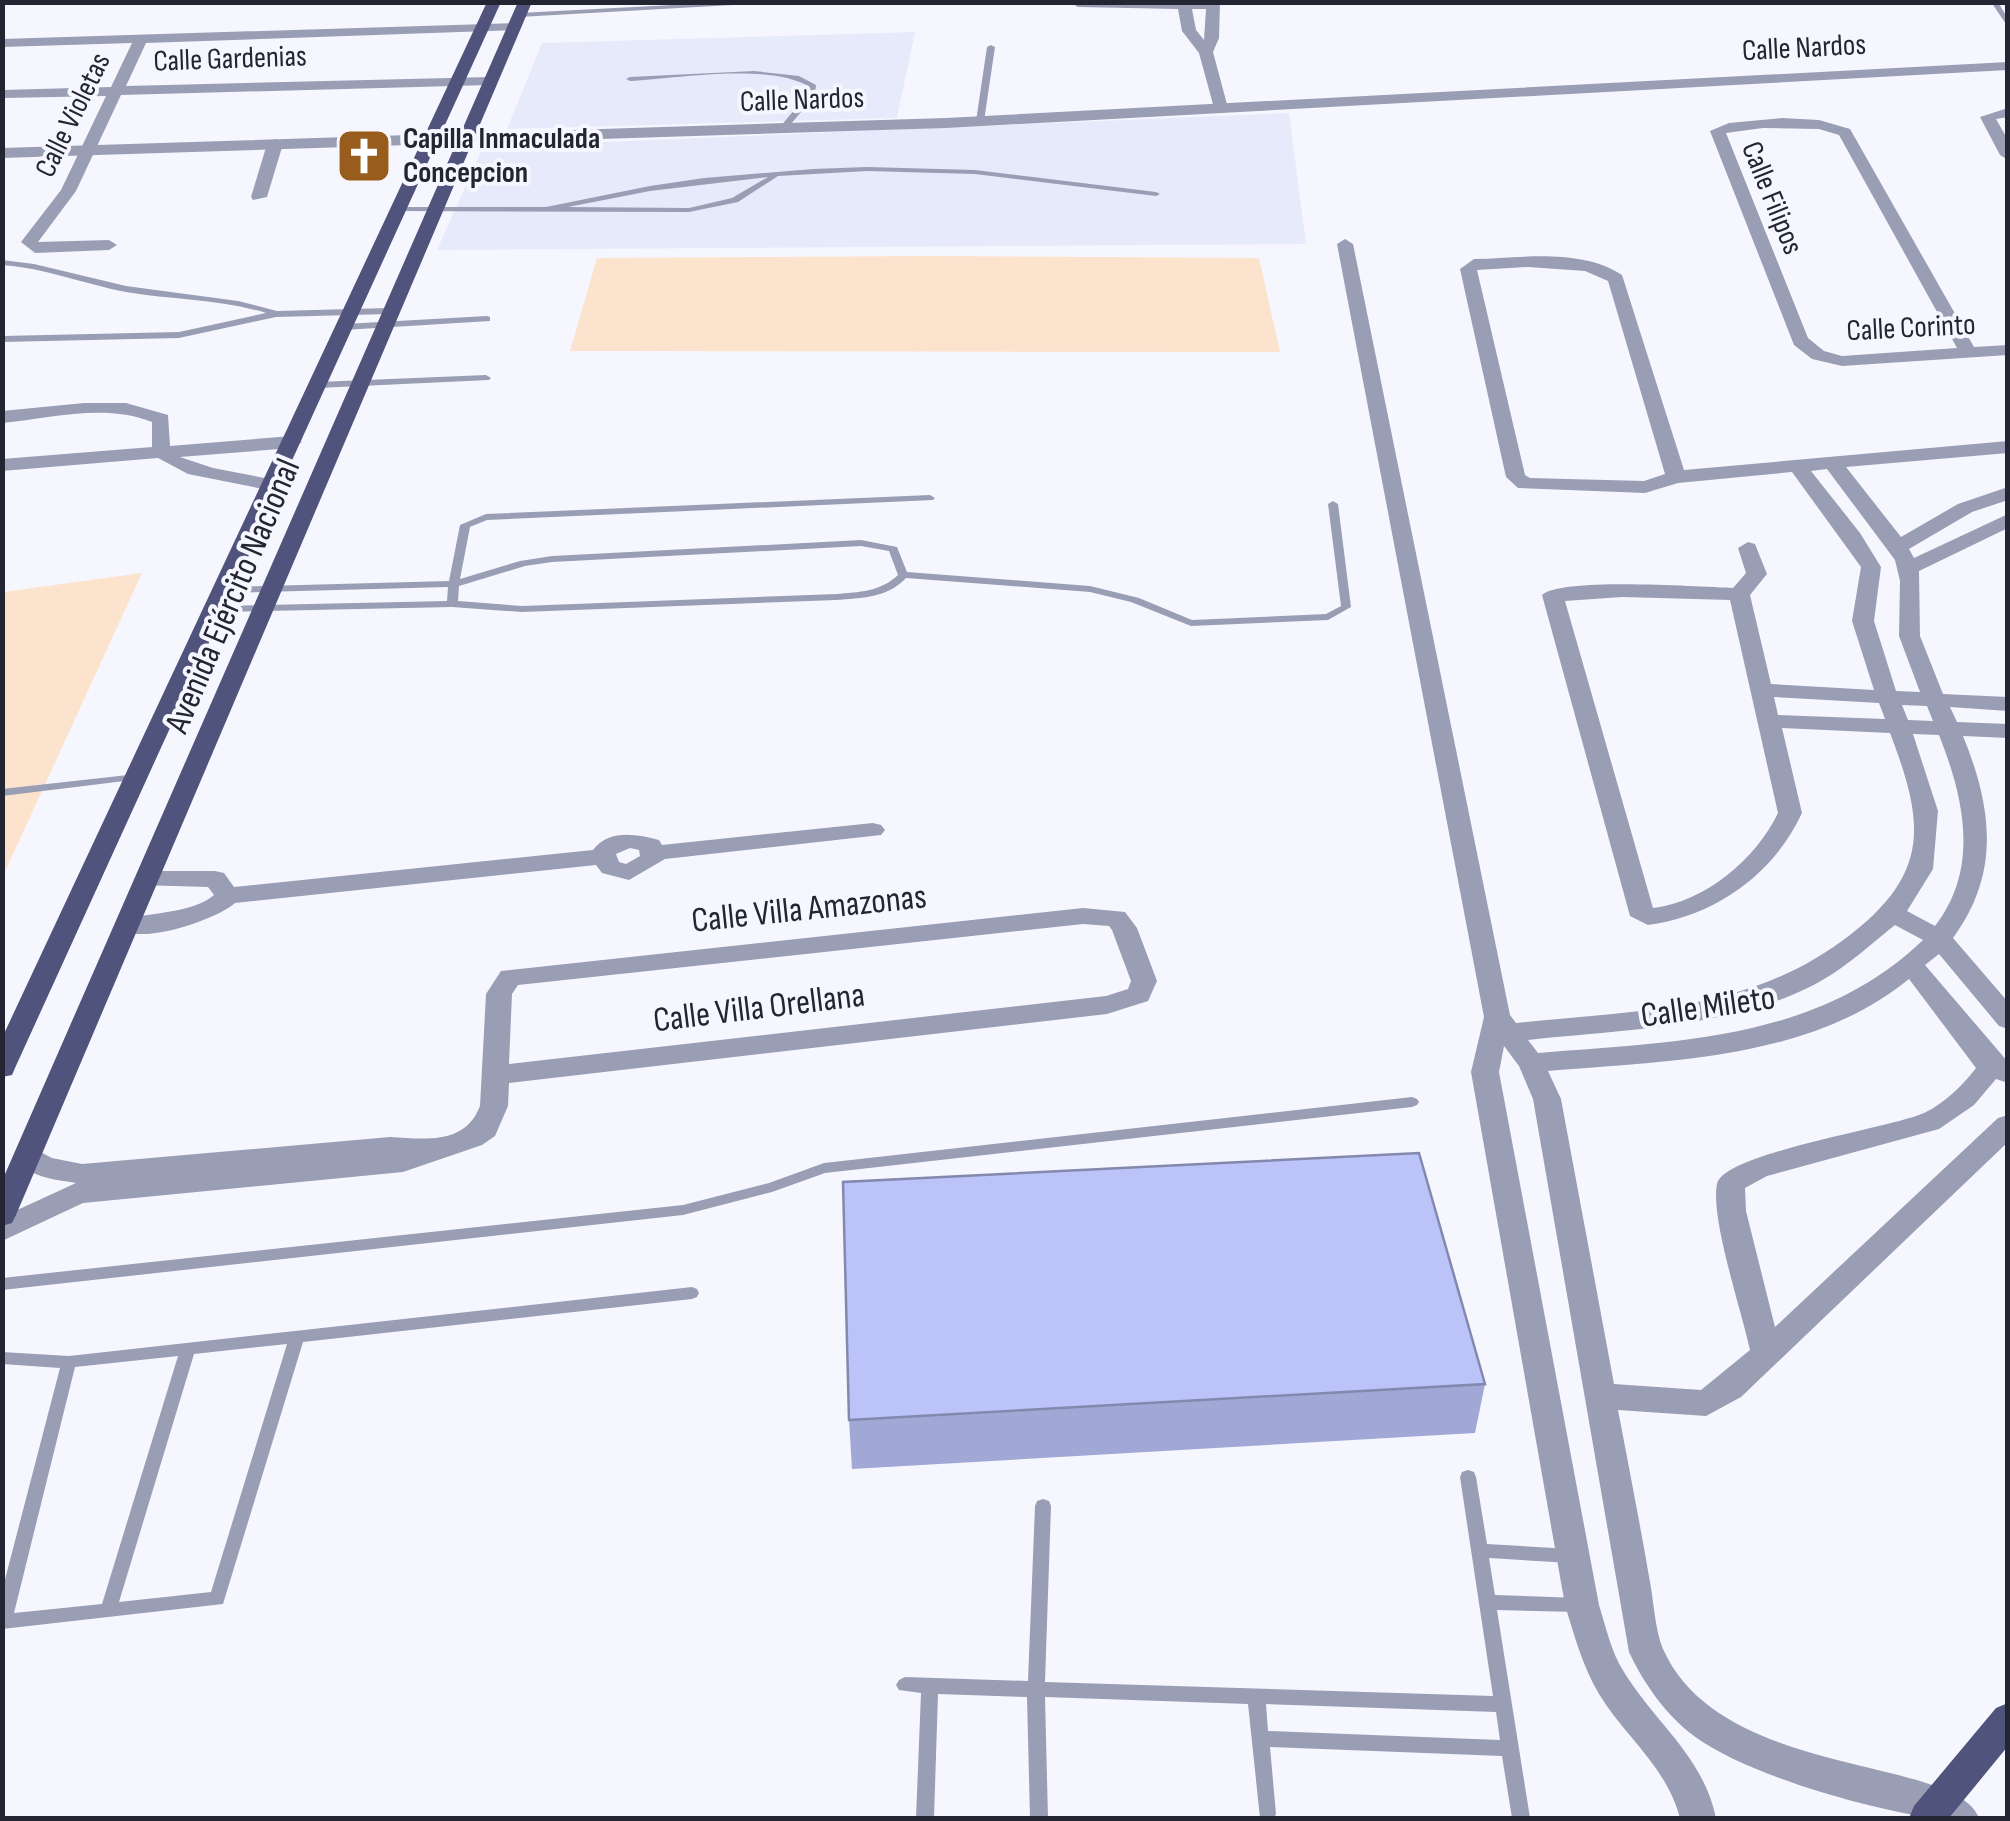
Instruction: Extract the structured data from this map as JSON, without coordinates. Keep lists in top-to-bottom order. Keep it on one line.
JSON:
{"streets":{"main road":["Avenida Ejército Nacional"],"street":["Calle Nardos","Calle Gardenias","Calle Violetas","Calle Filipos","Calle Corinto","Calle Villa Amazonas","Calle Mileto","Calle Villa Orellana"]},"crossings":[["Calle Nardos","Calle Violetas"],["Calle Nardos","Avenida Ejército Nacional"],["Calle Gardenias","Calle Violetas"],["Calle Gardenias","Avenida Ejército Nacional"],["Calle Filipos","Calle Corinto"],["Calle Villa Amazonas","Calle Villa Orellana"]],"places":{"church":["Capilla Inmaculada Concepcion"]}}
